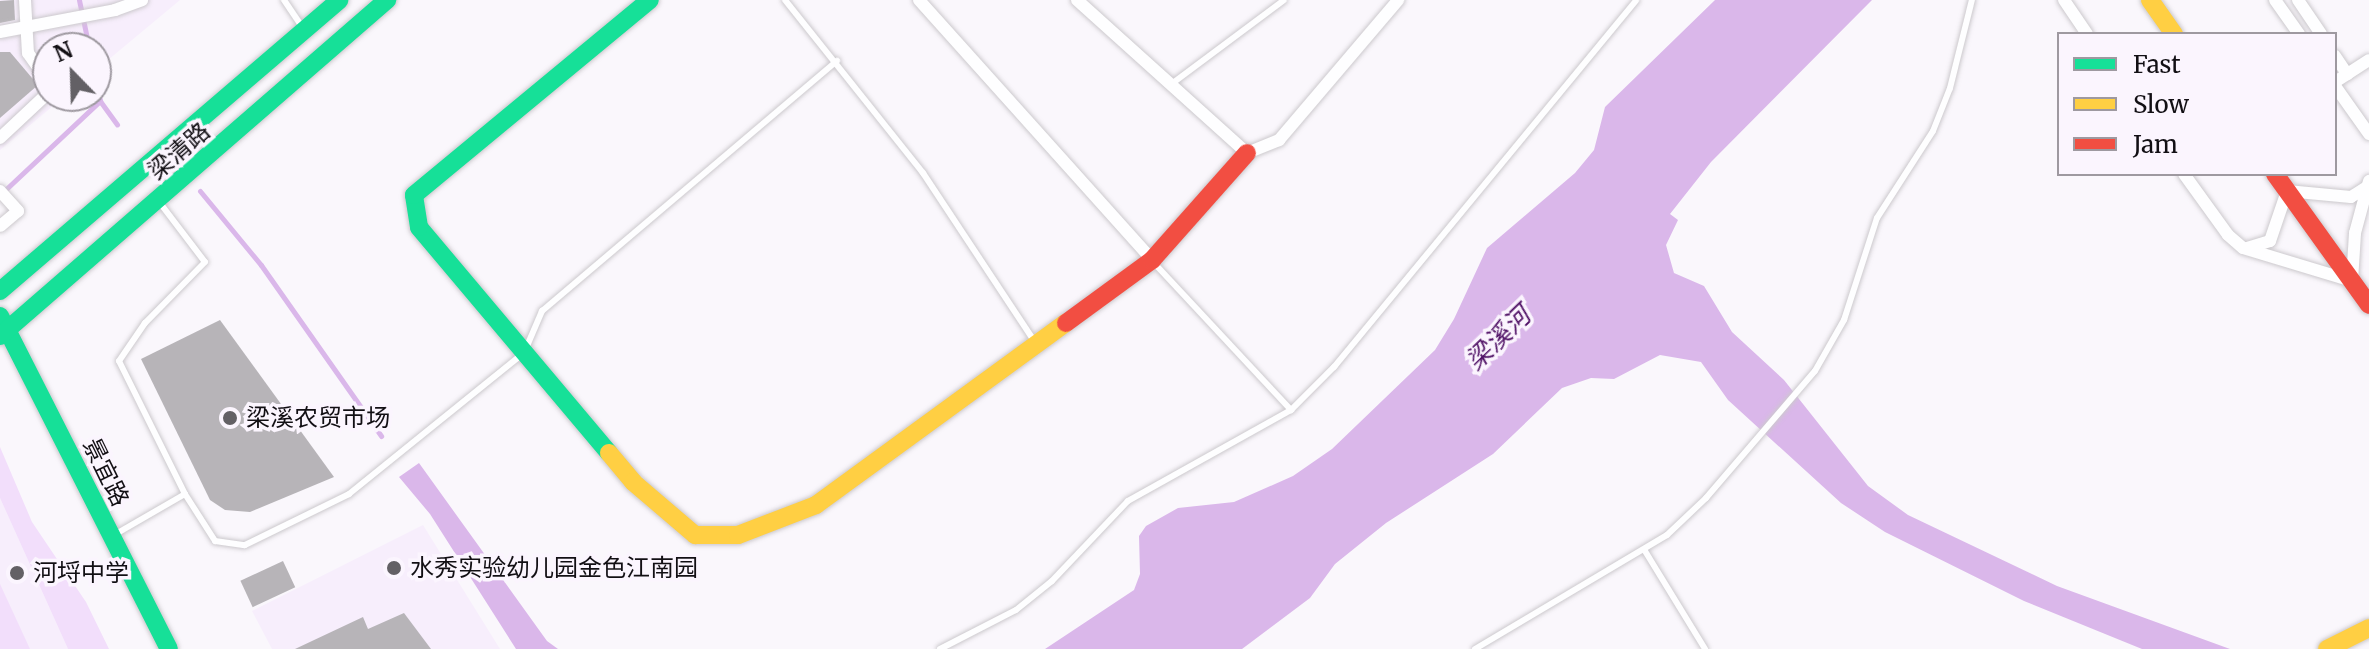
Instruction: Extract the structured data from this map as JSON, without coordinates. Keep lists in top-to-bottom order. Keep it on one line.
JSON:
{"streets":{"street":["梁清路","景宜路"]},"crossings":[["梁清路","景宜路"]],"water":["梁溪河"],"places":["梁溪农贸市场","水秀实验幼儿园金色江南园","河埒中学"],"legend":["Fast","Slow","Jam"],"north":"top left"}
